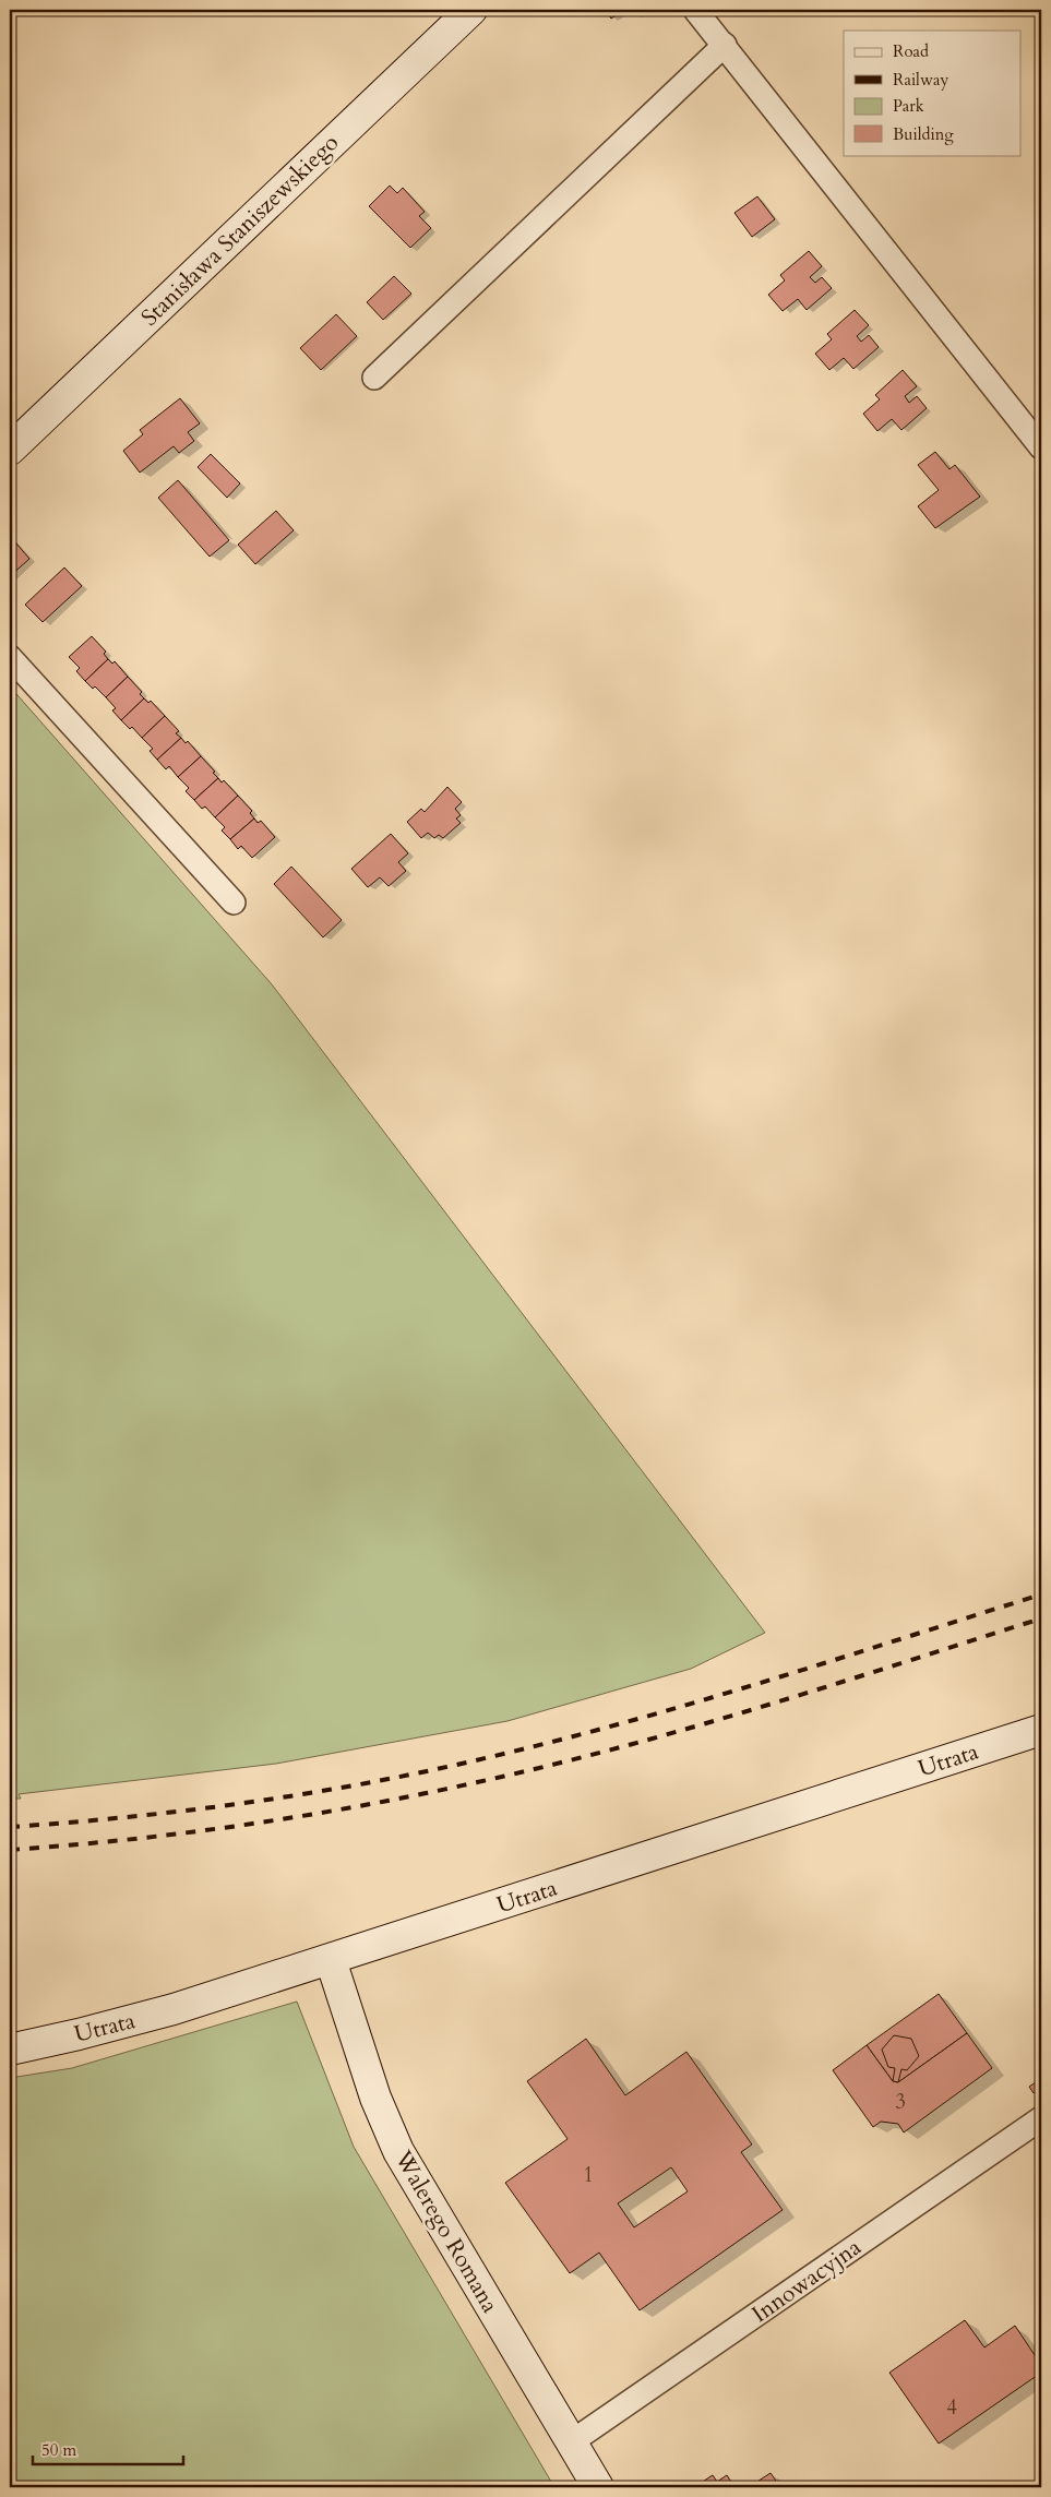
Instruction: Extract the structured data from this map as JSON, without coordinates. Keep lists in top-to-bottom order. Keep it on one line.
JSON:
{"streets":{"street":["Stanisława Staniszewskiego","Utrata","Walerego Romana","Innowacyjna"]},"crossings":[["Utrata","Walerego Romana"],["Walerego Romana","Innowacyjna"]],"house_numbers":["3","1","4"],"legend":["Road","Railway","Park","Building"],"scale_bar":"50 m"}
